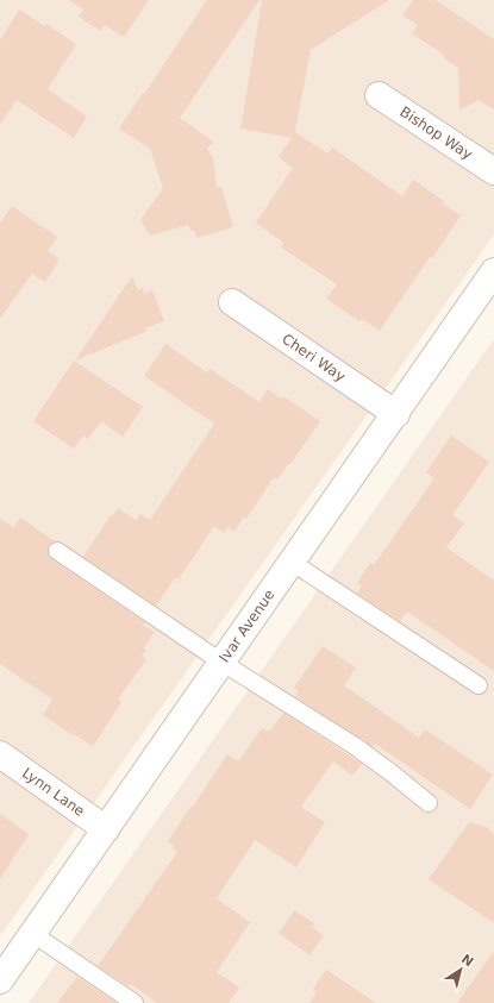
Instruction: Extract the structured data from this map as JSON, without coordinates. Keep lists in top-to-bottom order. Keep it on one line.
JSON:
{"streets":{"street":["Bishop Way","Cheri Way","Ivar Avenue","Lynn Lane"]},"crossings":[["Cheri Way","Ivar Avenue"],["Ivar Avenue","Lynn Lane"]],"north":"top right"}
